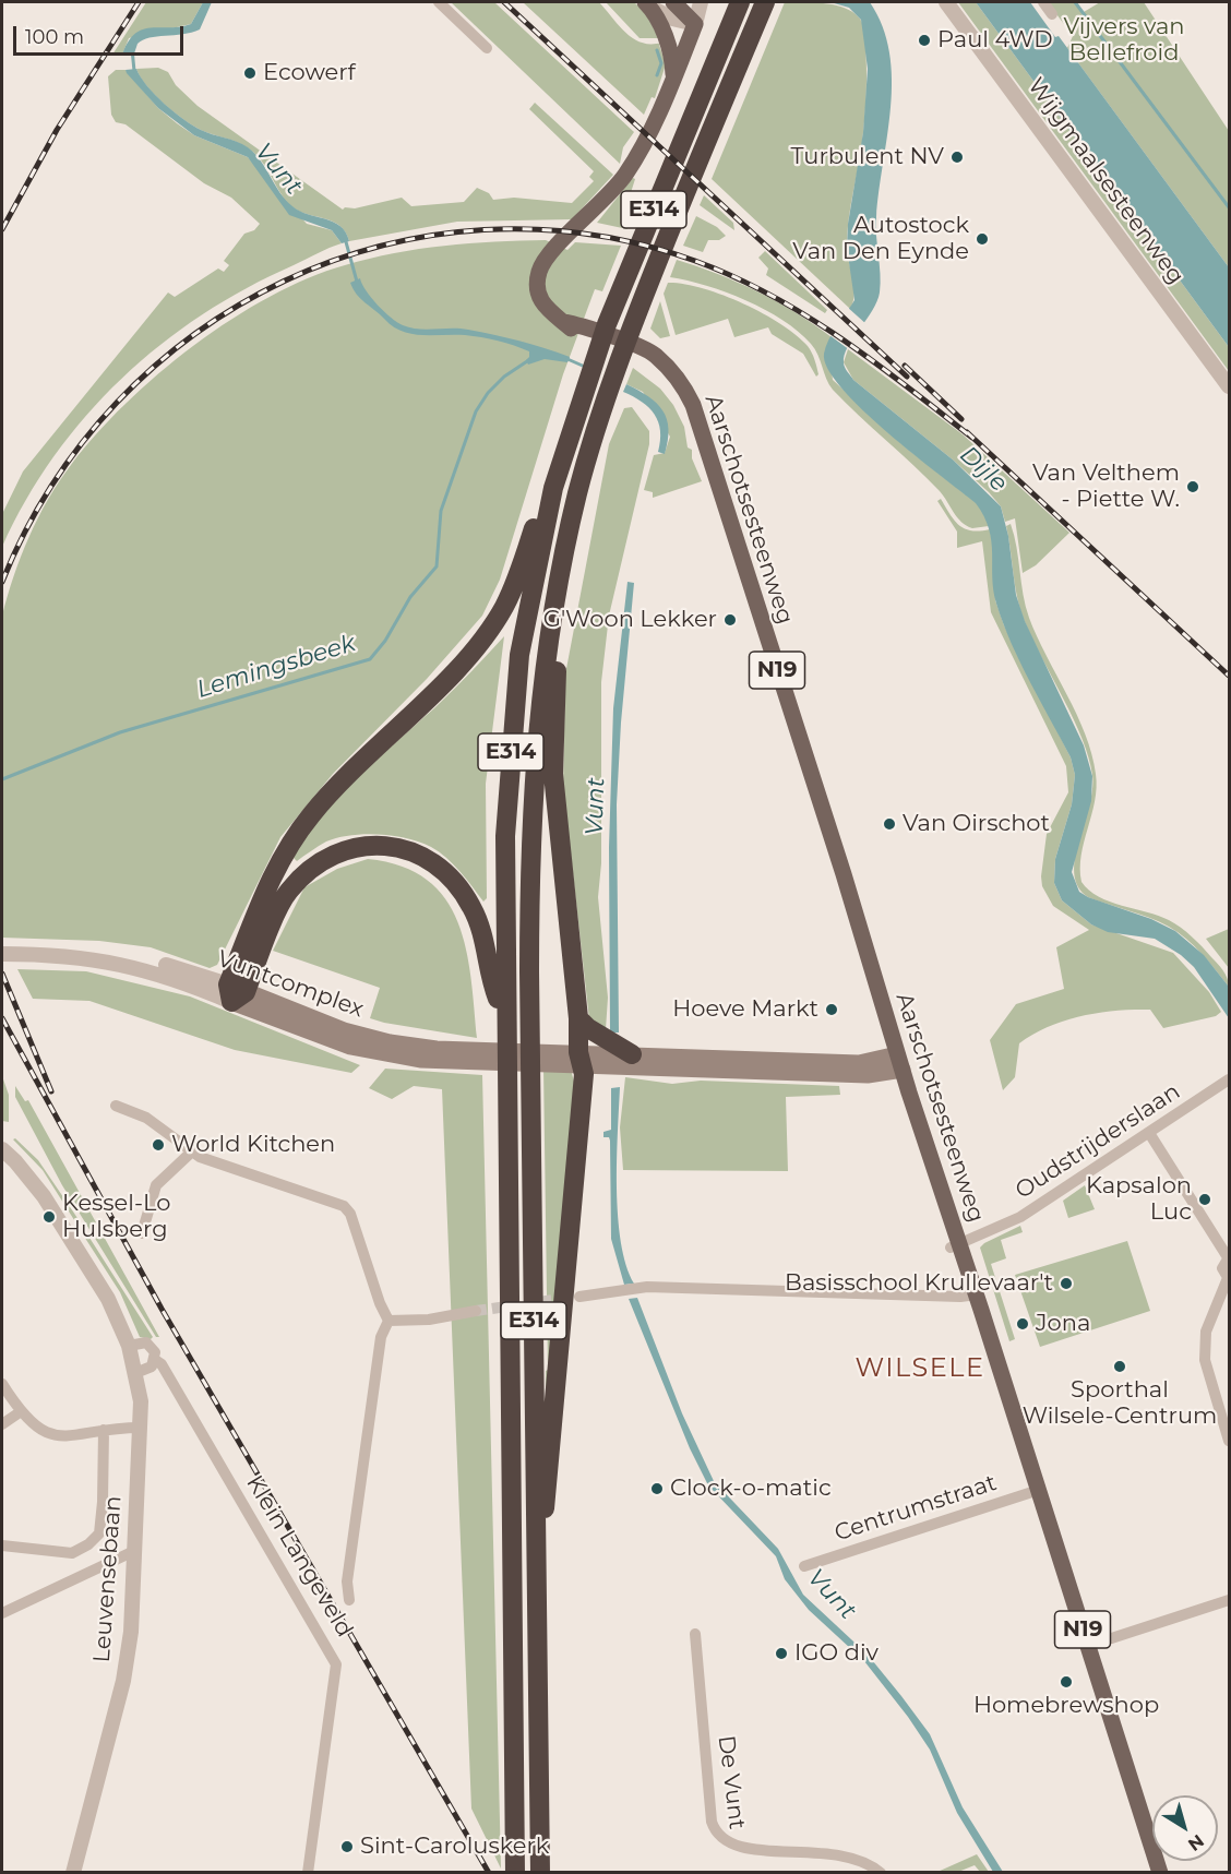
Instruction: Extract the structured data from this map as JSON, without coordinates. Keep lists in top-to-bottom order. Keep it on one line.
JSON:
{"streets":{"highway":["E314"],"main road":["Aarschotsesteenweg","N19","Vuntcomplex"],"street":["Wijgmaalsesteenweg","Oudstrijderslaan","Centrumstraat","Klein Langeveld","Leuvensebaan","De Vunt"]},"crossings":[["Aarschotsesteenweg","N19"],["Aarschotsesteenweg","Vuntcomplex"],["Aarschotsesteenweg","Oudstrijderslaan"],["Aarschotsesteenweg","Centrumstraat"],["Klein Langeveld","Leuvensebaan"]],"districts":["WILSELE"],"water":["Vunt","Dijle","Lemingsbeek"],"parks":["Vijvers van Bellefroid"],"places":["Paul 4WD","Ecowerf","Turbulent NV","Autostock Van Den Eynde","Van Velthem - Piette W.","G'Woon Lekker","Van Oirschot","Hoeve Markt","World Kitchen","Kapsalon Luc","Kessel-Lo Hulsberg","Basisschool Krullevaar't","Jona","Sporthal Wilsele-Centrum","Clock-o-matic","IGO div","Homebrewshop","Sint-Caroluskerk"],"scale_bar":"100 m","north":"bottom right"}
